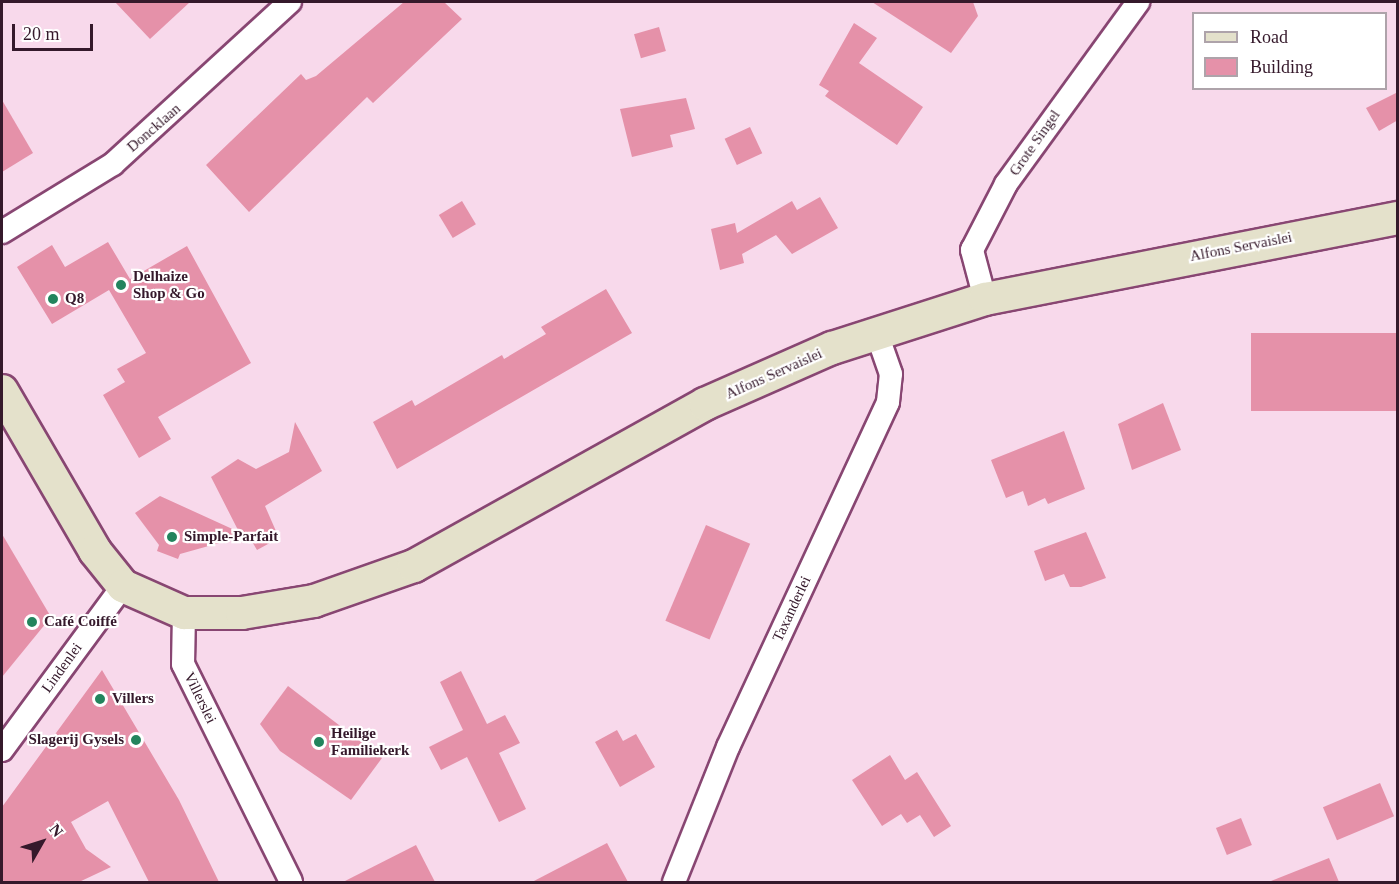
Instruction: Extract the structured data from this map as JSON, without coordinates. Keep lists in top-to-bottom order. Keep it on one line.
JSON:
{"streets":{"street":["Doncklaan","Grote Singel","Alfons Servaislei","Taxanderlei","Lindenlei","Villerslei"]},"crossings":[["Grote Singel","Alfons Servaislei"],["Alfons Servaislei","Taxanderlei"],["Alfons Servaislei","Villerslei"]],"places":["Delhaize Shop & Go","Q8","Simple-Parfait","Café Coiffé","Villers","Slagerij Gysels","Heilige Familiekerk"],"legend":["Road","Building"],"scale_bar":"20 m","north":"top right"}
